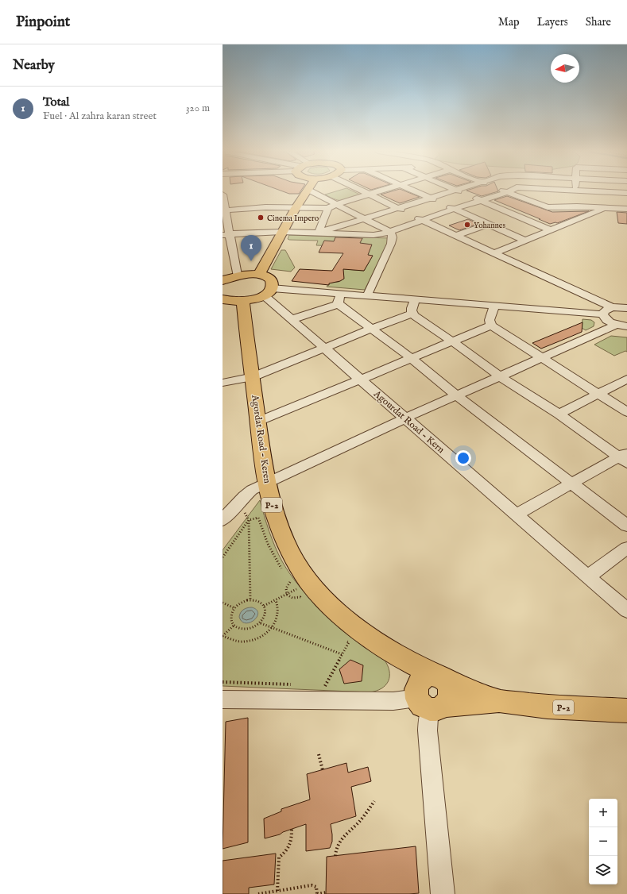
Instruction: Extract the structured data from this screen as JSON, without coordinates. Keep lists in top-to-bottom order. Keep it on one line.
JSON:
{"streets":{"highway":["Agordat Road - Keren","P-2"],"street":["Agourdat Road - Kern"]},"crossings":[["Agordat Road - Keren","P-2"]],"places":["Cinema Impero","Yohannes"],"north":"left","page":{"header":"Pinpoint","nav":["Map","Layers","Share"],"heading":"Nearby","list":[{"mark":"1","name":"Total","note":"Fuel · Al zahra karan street","value":"320 m"}],"pins":"1","map_buttons":["+","−"]}}
